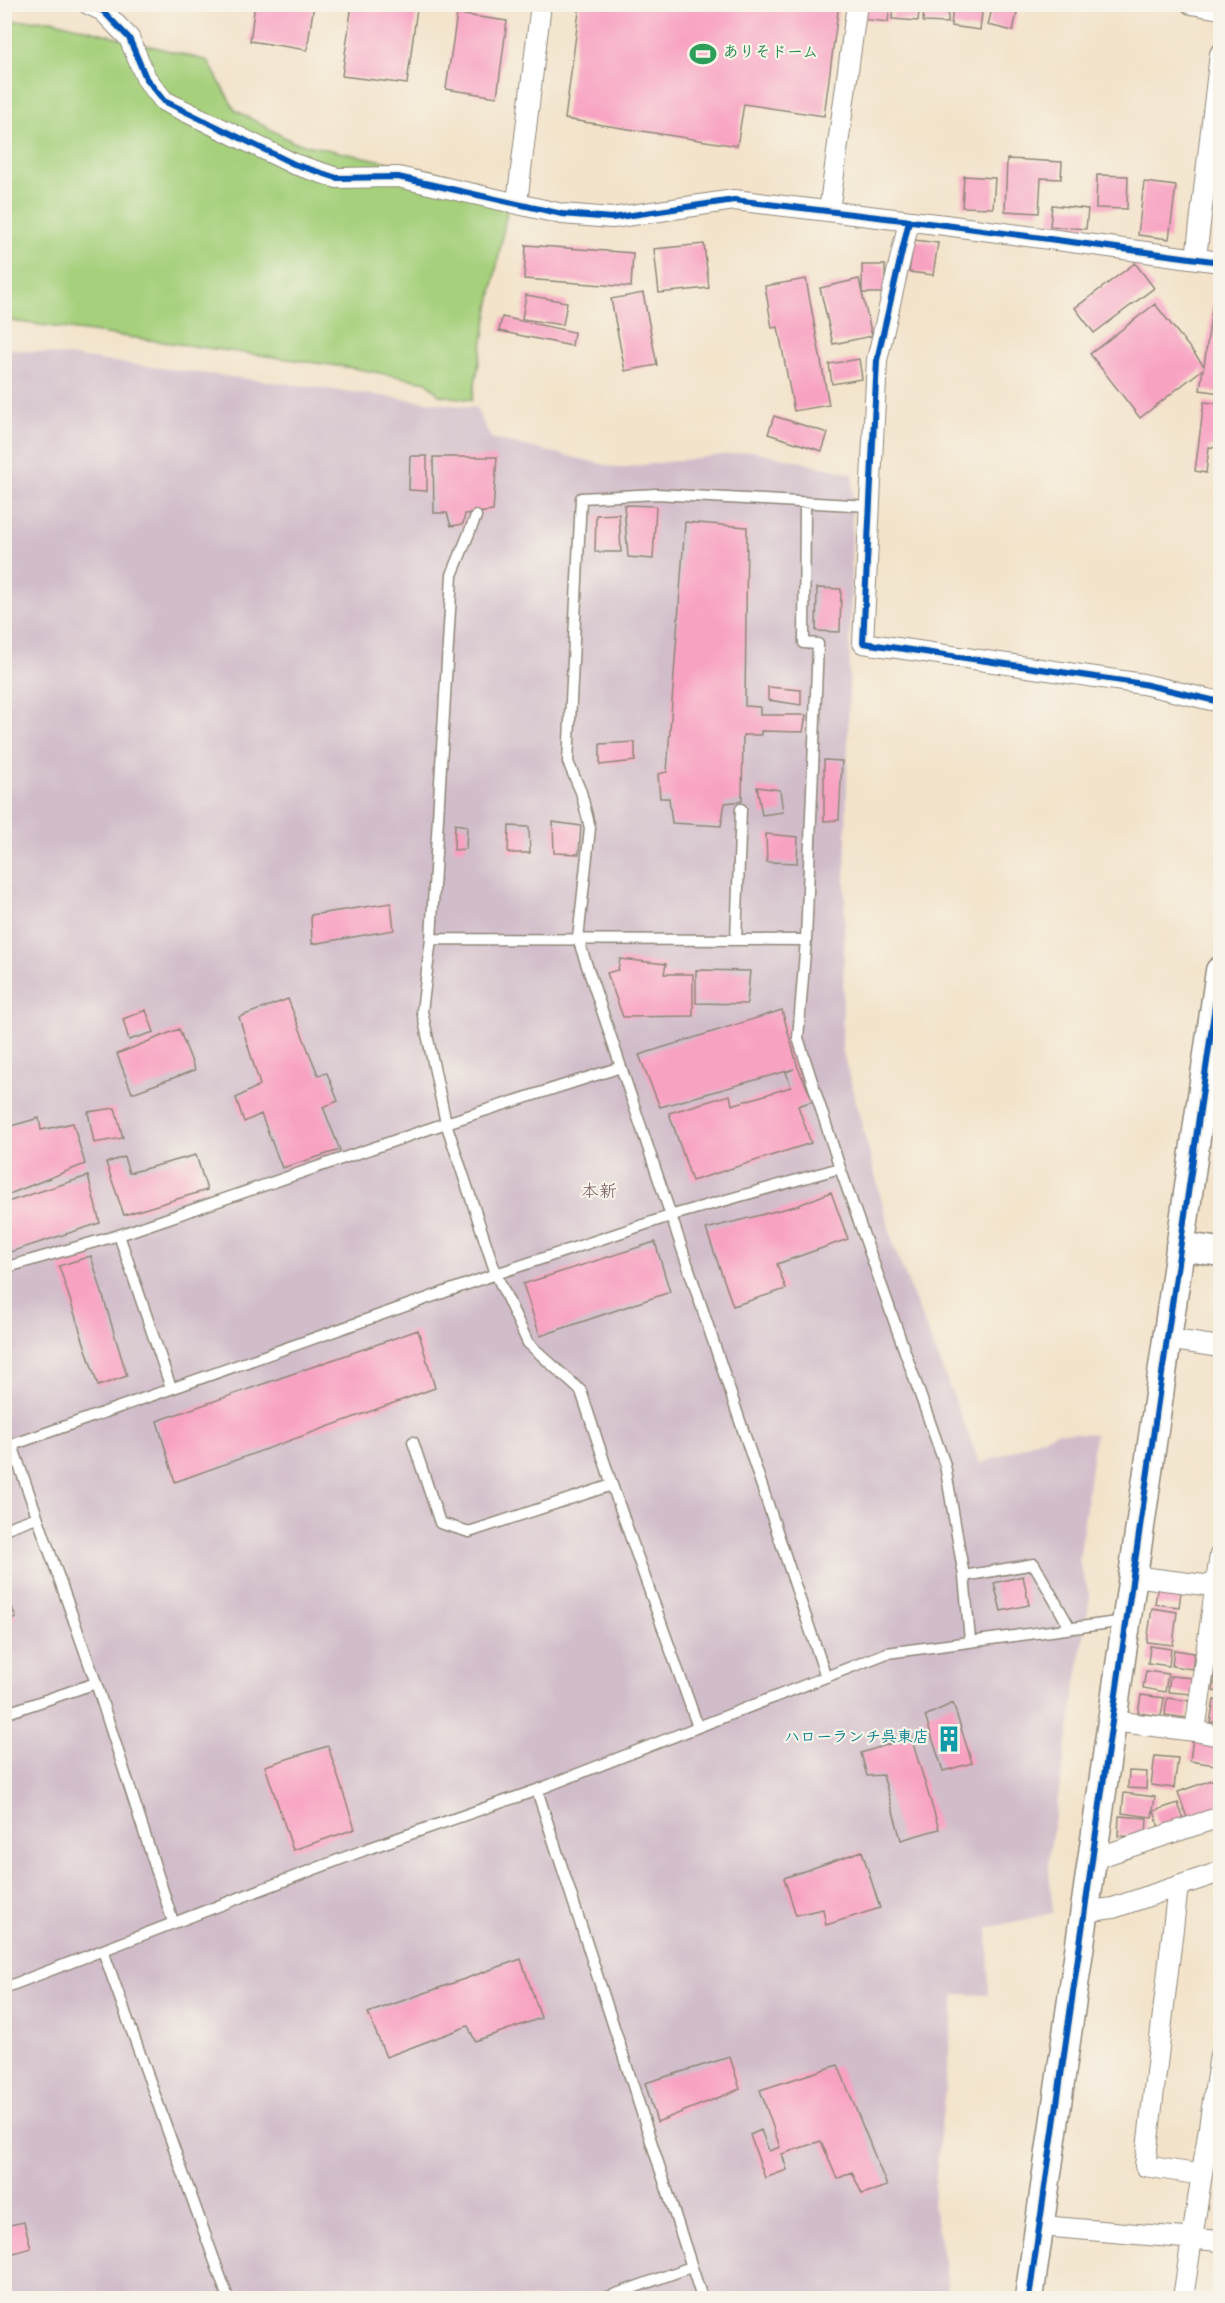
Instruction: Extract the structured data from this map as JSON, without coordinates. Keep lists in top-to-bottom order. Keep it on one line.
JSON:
{"districts":["本新"],"places":{"sports":["ありそドーム"],"building":["ハローランチ呉東店"]}}
